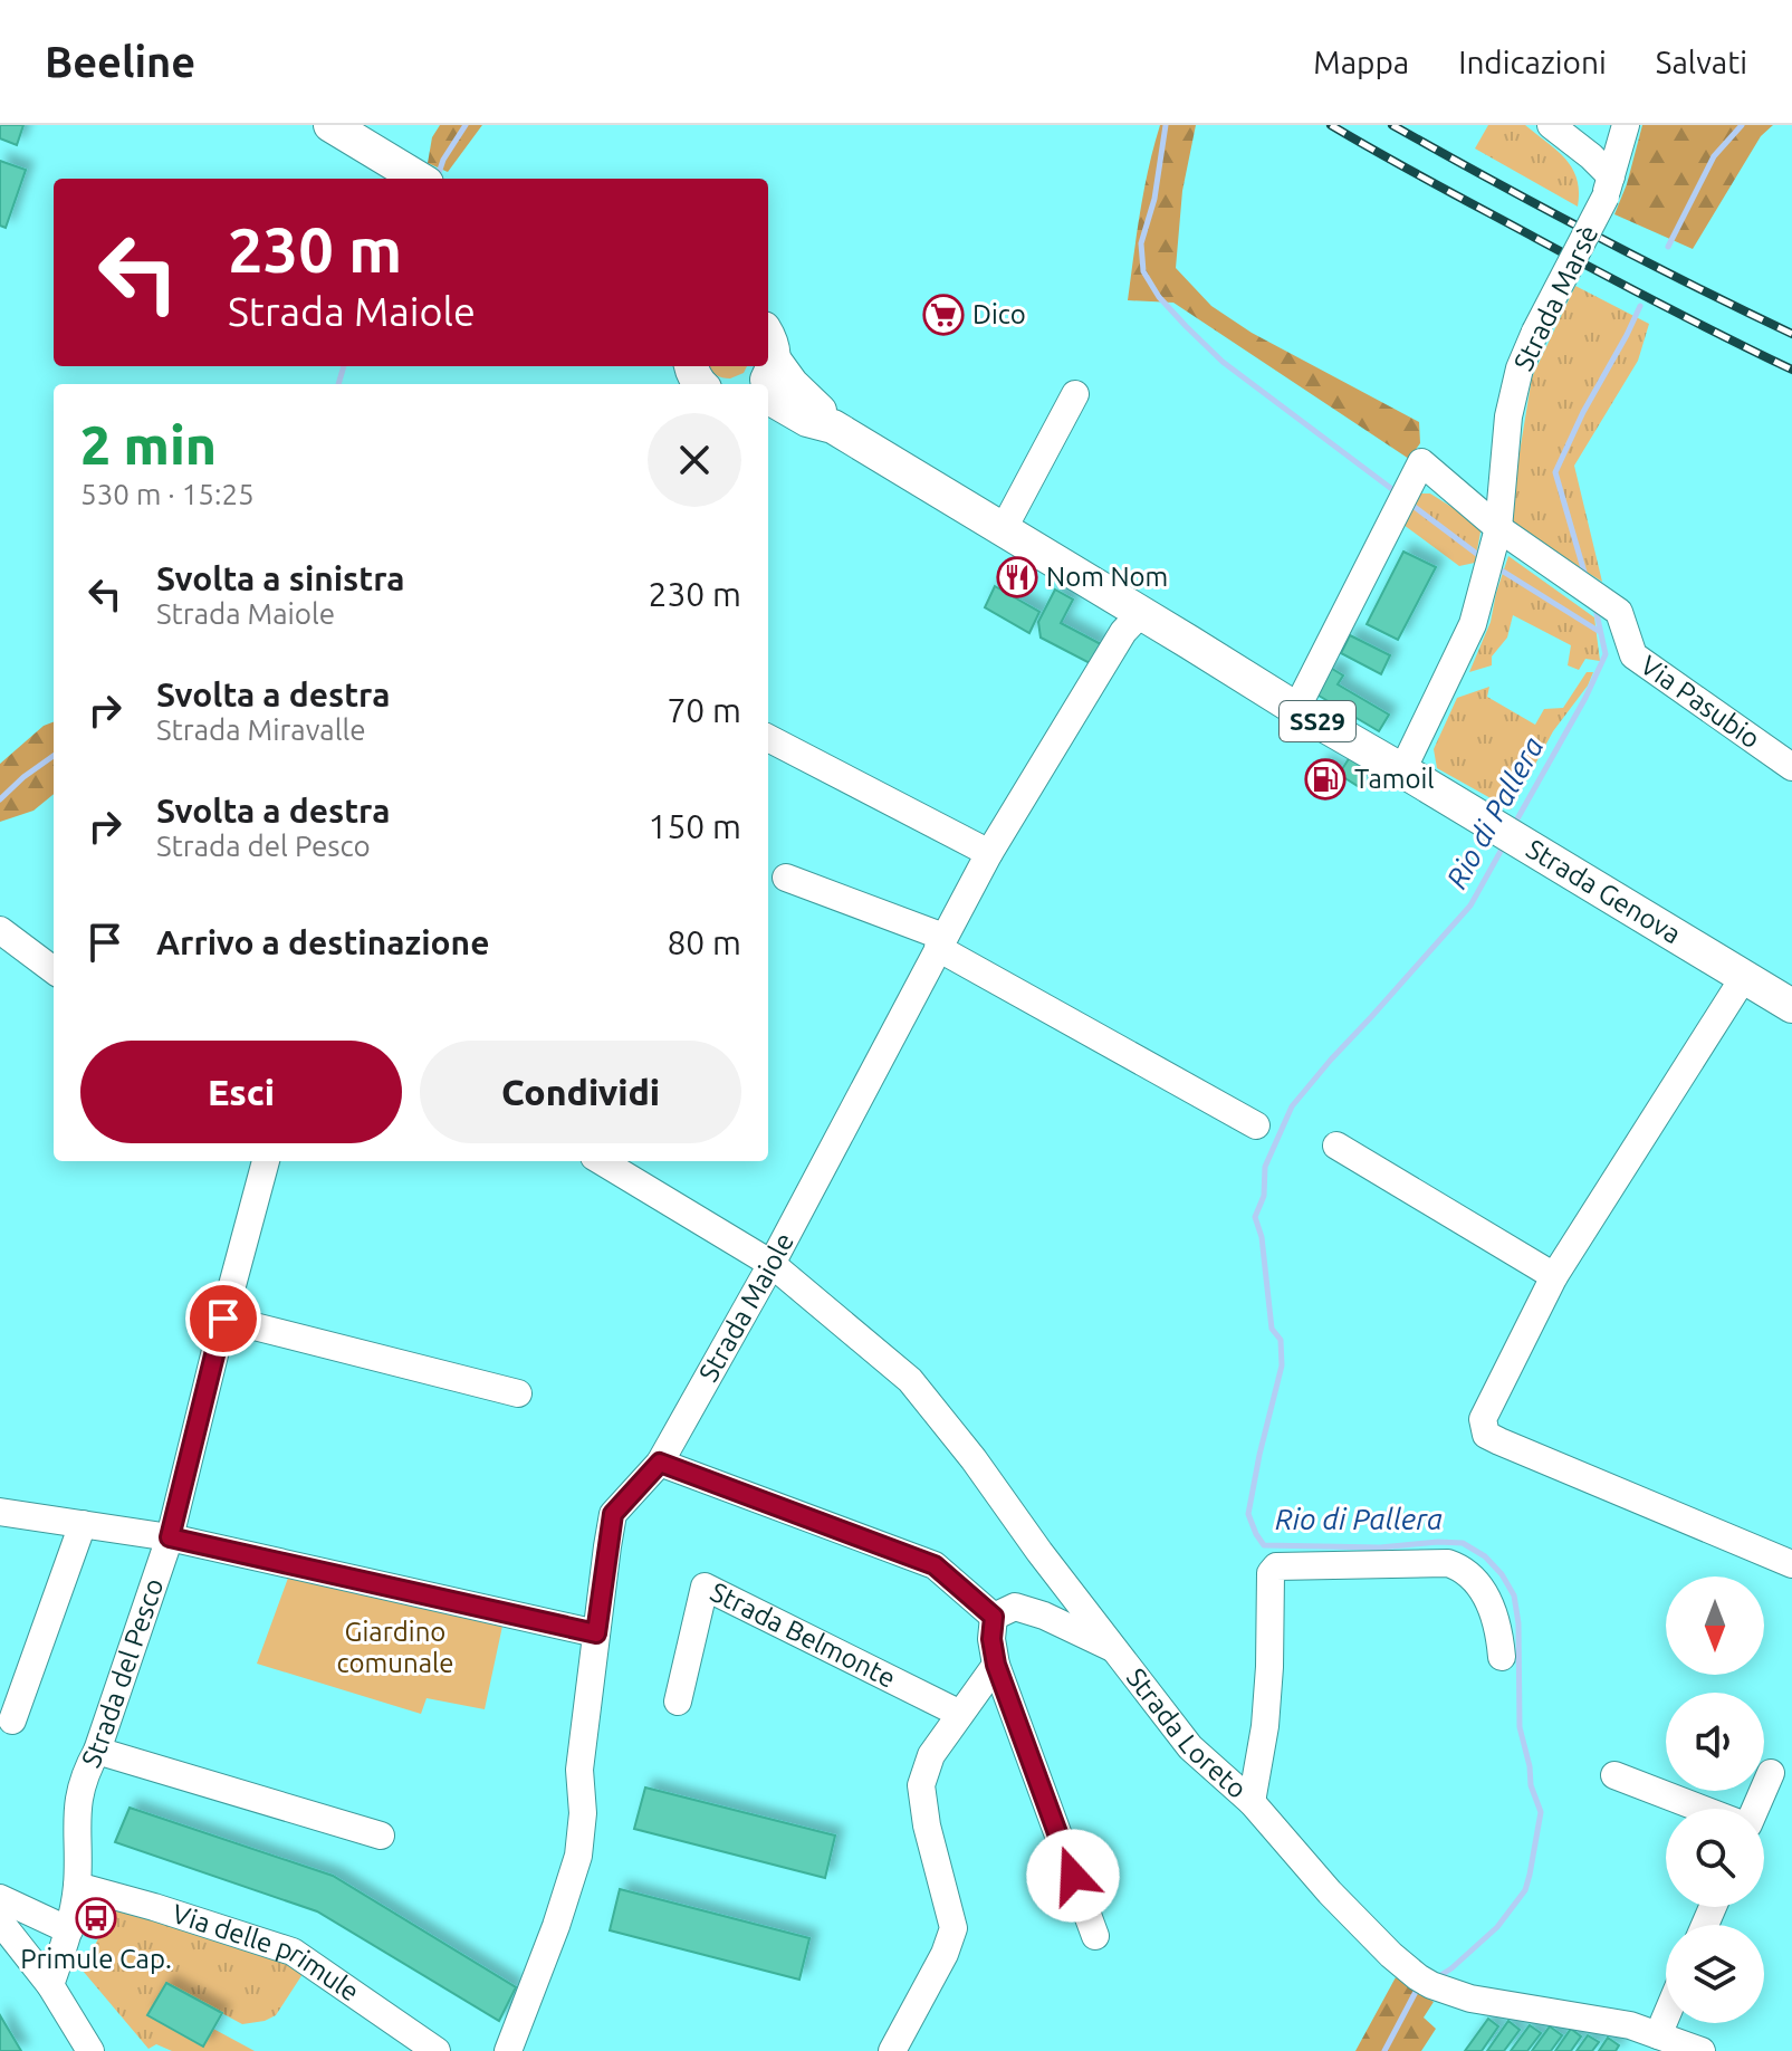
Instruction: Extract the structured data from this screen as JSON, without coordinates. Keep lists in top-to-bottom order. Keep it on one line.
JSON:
{"streets":{"main road":["SS29","Strada Genova"],"street":["Strada Marsè","Via Pasubio","Strada Maiole","Strada Belmonte","Strada del Pesco","Strada Loreto","Via delle primule"]},"crossings":[["Strada Marsè","Via Pasubio"],["Strada Marsè","Strada Genova"],["Strada Genova","Strada Maiole"],["Strada Maiole","Strada Loreto"],["Strada del Pesco","Via delle primule"]],"water":["Rio di Pallera"],"parks":["Giardino comunale"],"places":{"supermarket":["Dico"],"restaurant":["Nom Nom"],"fuel station":["Tamoil"],"bus stop":["Primule Cap."]},"north":"bottom","page":{"header":"Beeline","nav":["Mappa","Indicazioni","Salvati"],"turn":["230 m","Strada Maiole"],"heading":["2 min","530 m · 15:25"],"list":[{"name":"Svolta a sinistra","note":"Strada Maiole","value":"230 m"},{"name":"Svolta a destra","note":"Strada Miravalle","value":"70 m"},{"name":"Svolta a destra","note":"Strada del Pesco","value":"150 m"},{"name":"Arrivo a destinazione","value":"80 m"}],"buttons":["Esci","Condividi"]}}
